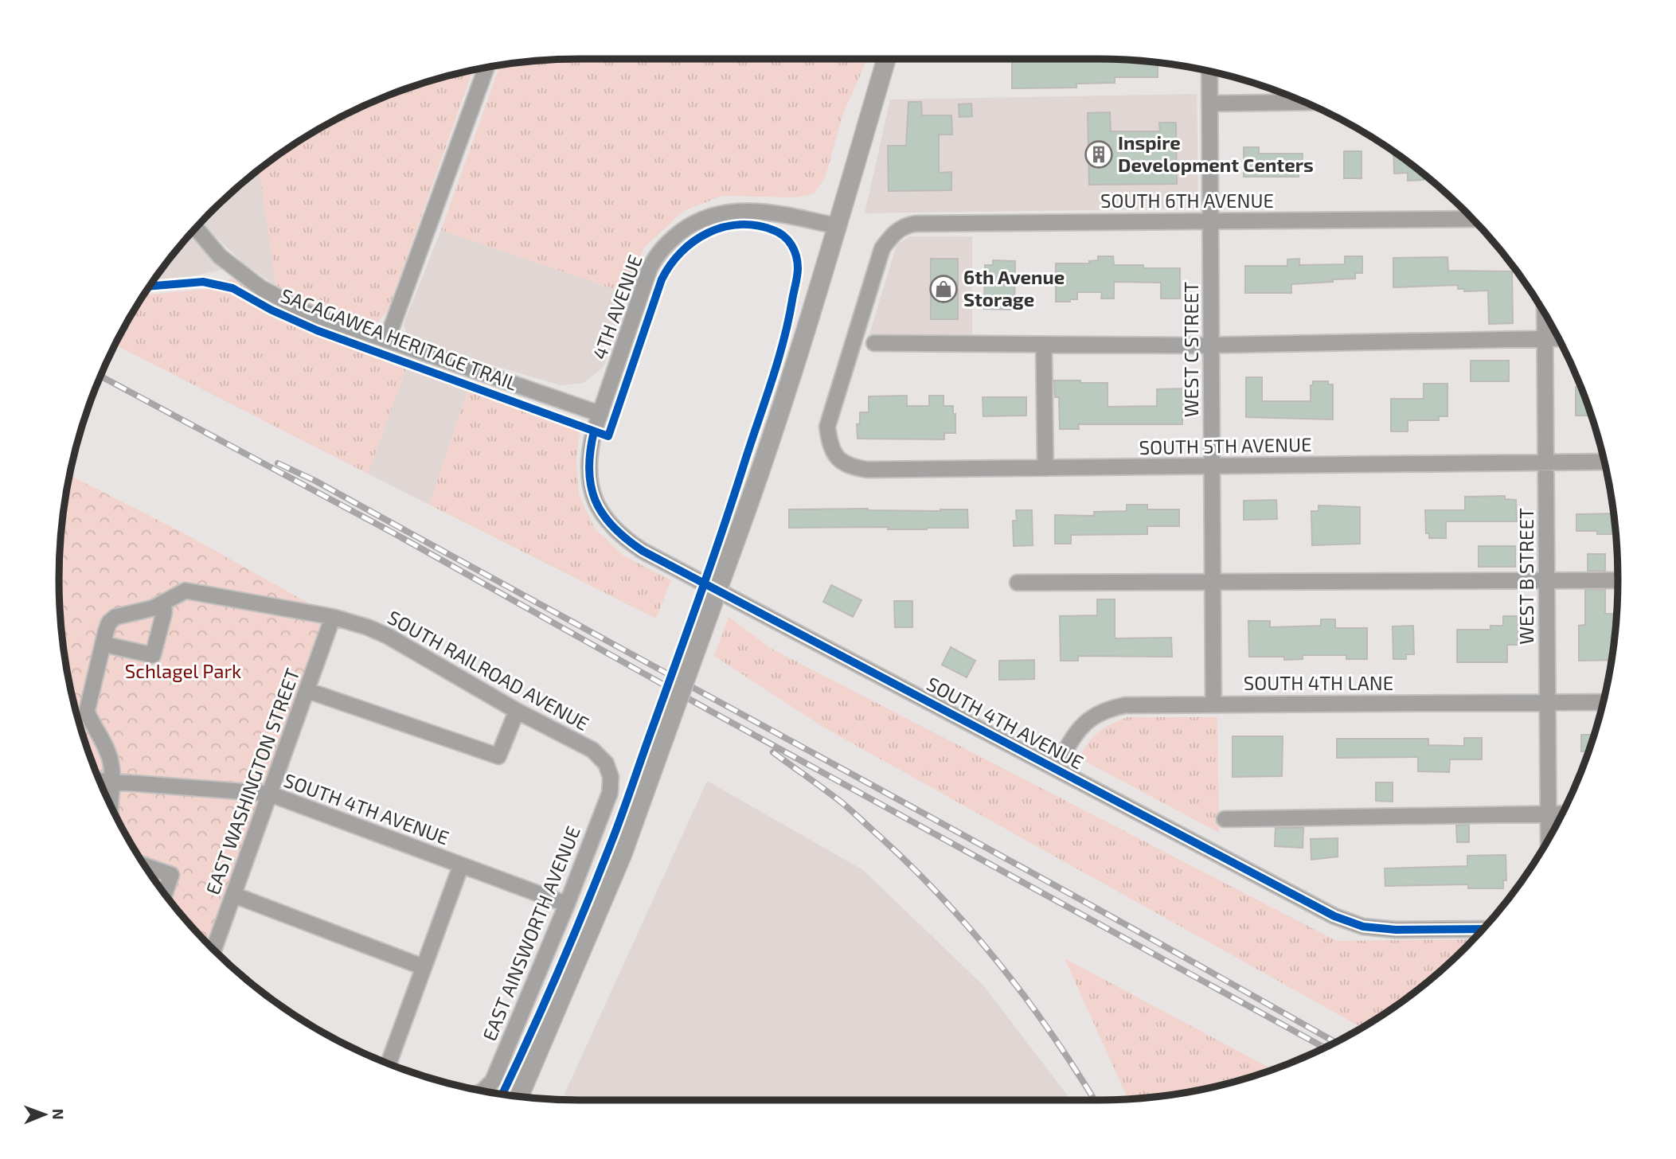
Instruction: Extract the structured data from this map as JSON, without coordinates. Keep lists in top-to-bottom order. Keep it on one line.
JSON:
{"streets":{"street":["SOUTH 6TH AVENUE","4TH AVENUE","WEST C STREET","SOUTH 5TH AVENUE","WEST B STREET","SOUTH RAILROAD AVENUE","SOUTH 4TH LANE","SOUTH 4TH AVENUE","EAST WASHINGTON STREET","EAST AINSWORTH AVENUE"],"cycle path":["SACAGAWEA HERITAGE TRAIL"]},"crossings":[["SOUTH 6TH AVENUE","WEST C STREET"],["SOUTH 6TH AVENUE","SOUTH 5TH AVENUE"],["4TH AVENUE","SOUTH 4TH AVENUE"],["WEST C STREET","SOUTH 5TH AVENUE"],["WEST C STREET","SOUTH 4TH LANE"],["SOUTH 5TH AVENUE","WEST B STREET"],["WEST B STREET","SOUTH 4TH LANE"],["SOUTH RAILROAD AVENUE","SOUTH 4TH AVENUE"],["SOUTH RAILROAD AVENUE","EAST WASHINGTON STREET"],["SOUTH RAILROAD AVENUE","EAST AINSWORTH AVENUE"],["SOUTH 4TH LANE","SOUTH 4TH AVENUE"],["SOUTH 4TH AVENUE","EAST WASHINGTON STREET"],["SOUTH 4TH AVENUE","EAST AINSWORTH AVENUE"]],"parks":["Schlagel Park"],"places":{"building":["Inspire Development Centers"],"shop":["6th Avenue Storage"]},"north":"right"}
